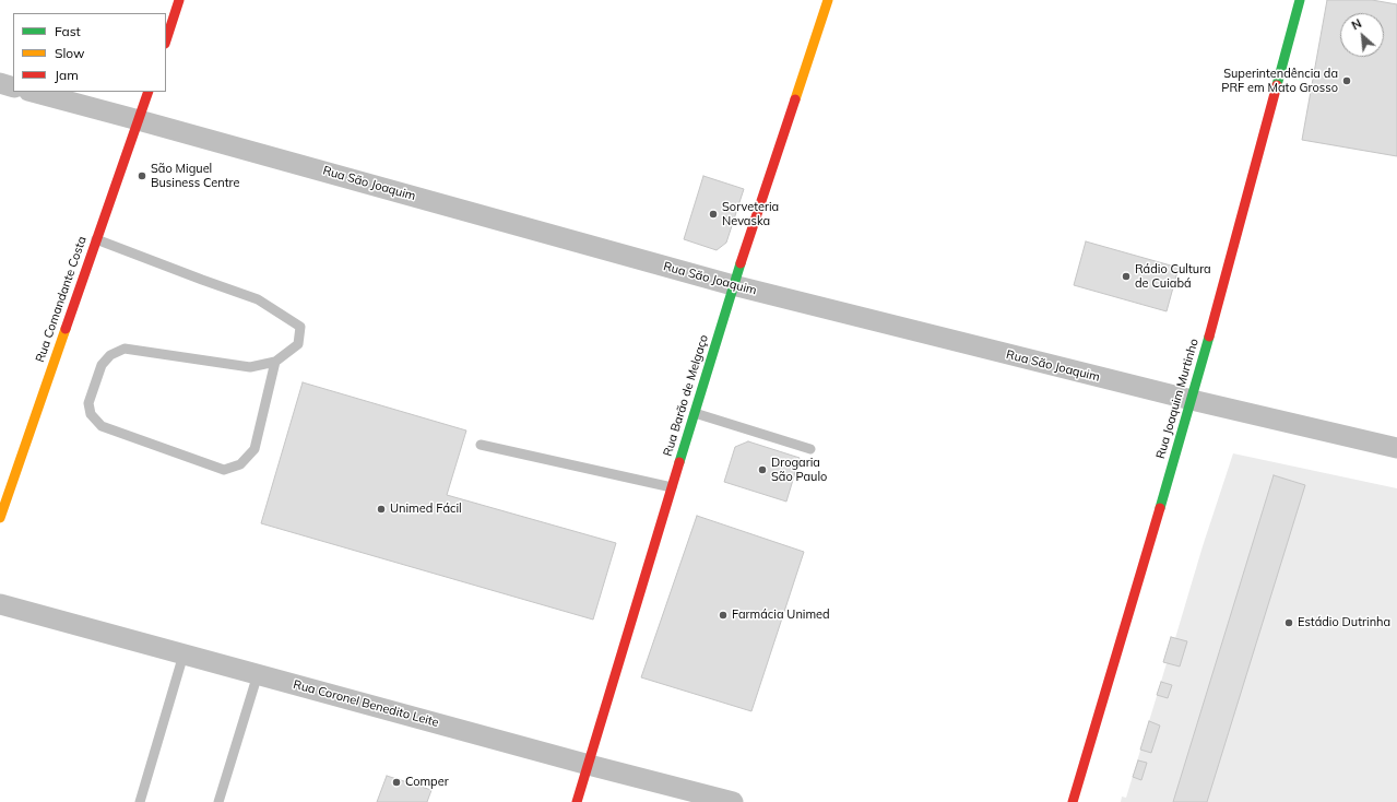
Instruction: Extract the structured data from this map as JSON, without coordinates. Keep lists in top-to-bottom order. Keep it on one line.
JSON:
{"streets":{"street":["Rua São Joaquim","Rua Comandante Costa","Rua Barão de Melgaço","Rua Joaquim Murtinho","Rua Coronel Benedito Leite"]},"crossings":[["Rua São Joaquim","Rua Comandante Costa"],["Rua São Joaquim","Rua Barão de Melgaço"],["Rua São Joaquim","Rua Joaquim Murtinho"],["Rua Barão de Melgaço","Rua Coronel Benedito Leite"]],"places":["Superintendência da PRF em Mato Grosso","São Miguel Business Centre","Sorveteria Nevaska","Rádio Cultura de Cuiabá","Drogaria São Paulo","Unimed Fácil","Farmácia Unimed","Estádio Dutrinha","Comper"],"legend":["Fast","Slow","Jam"],"north":"top left"}
